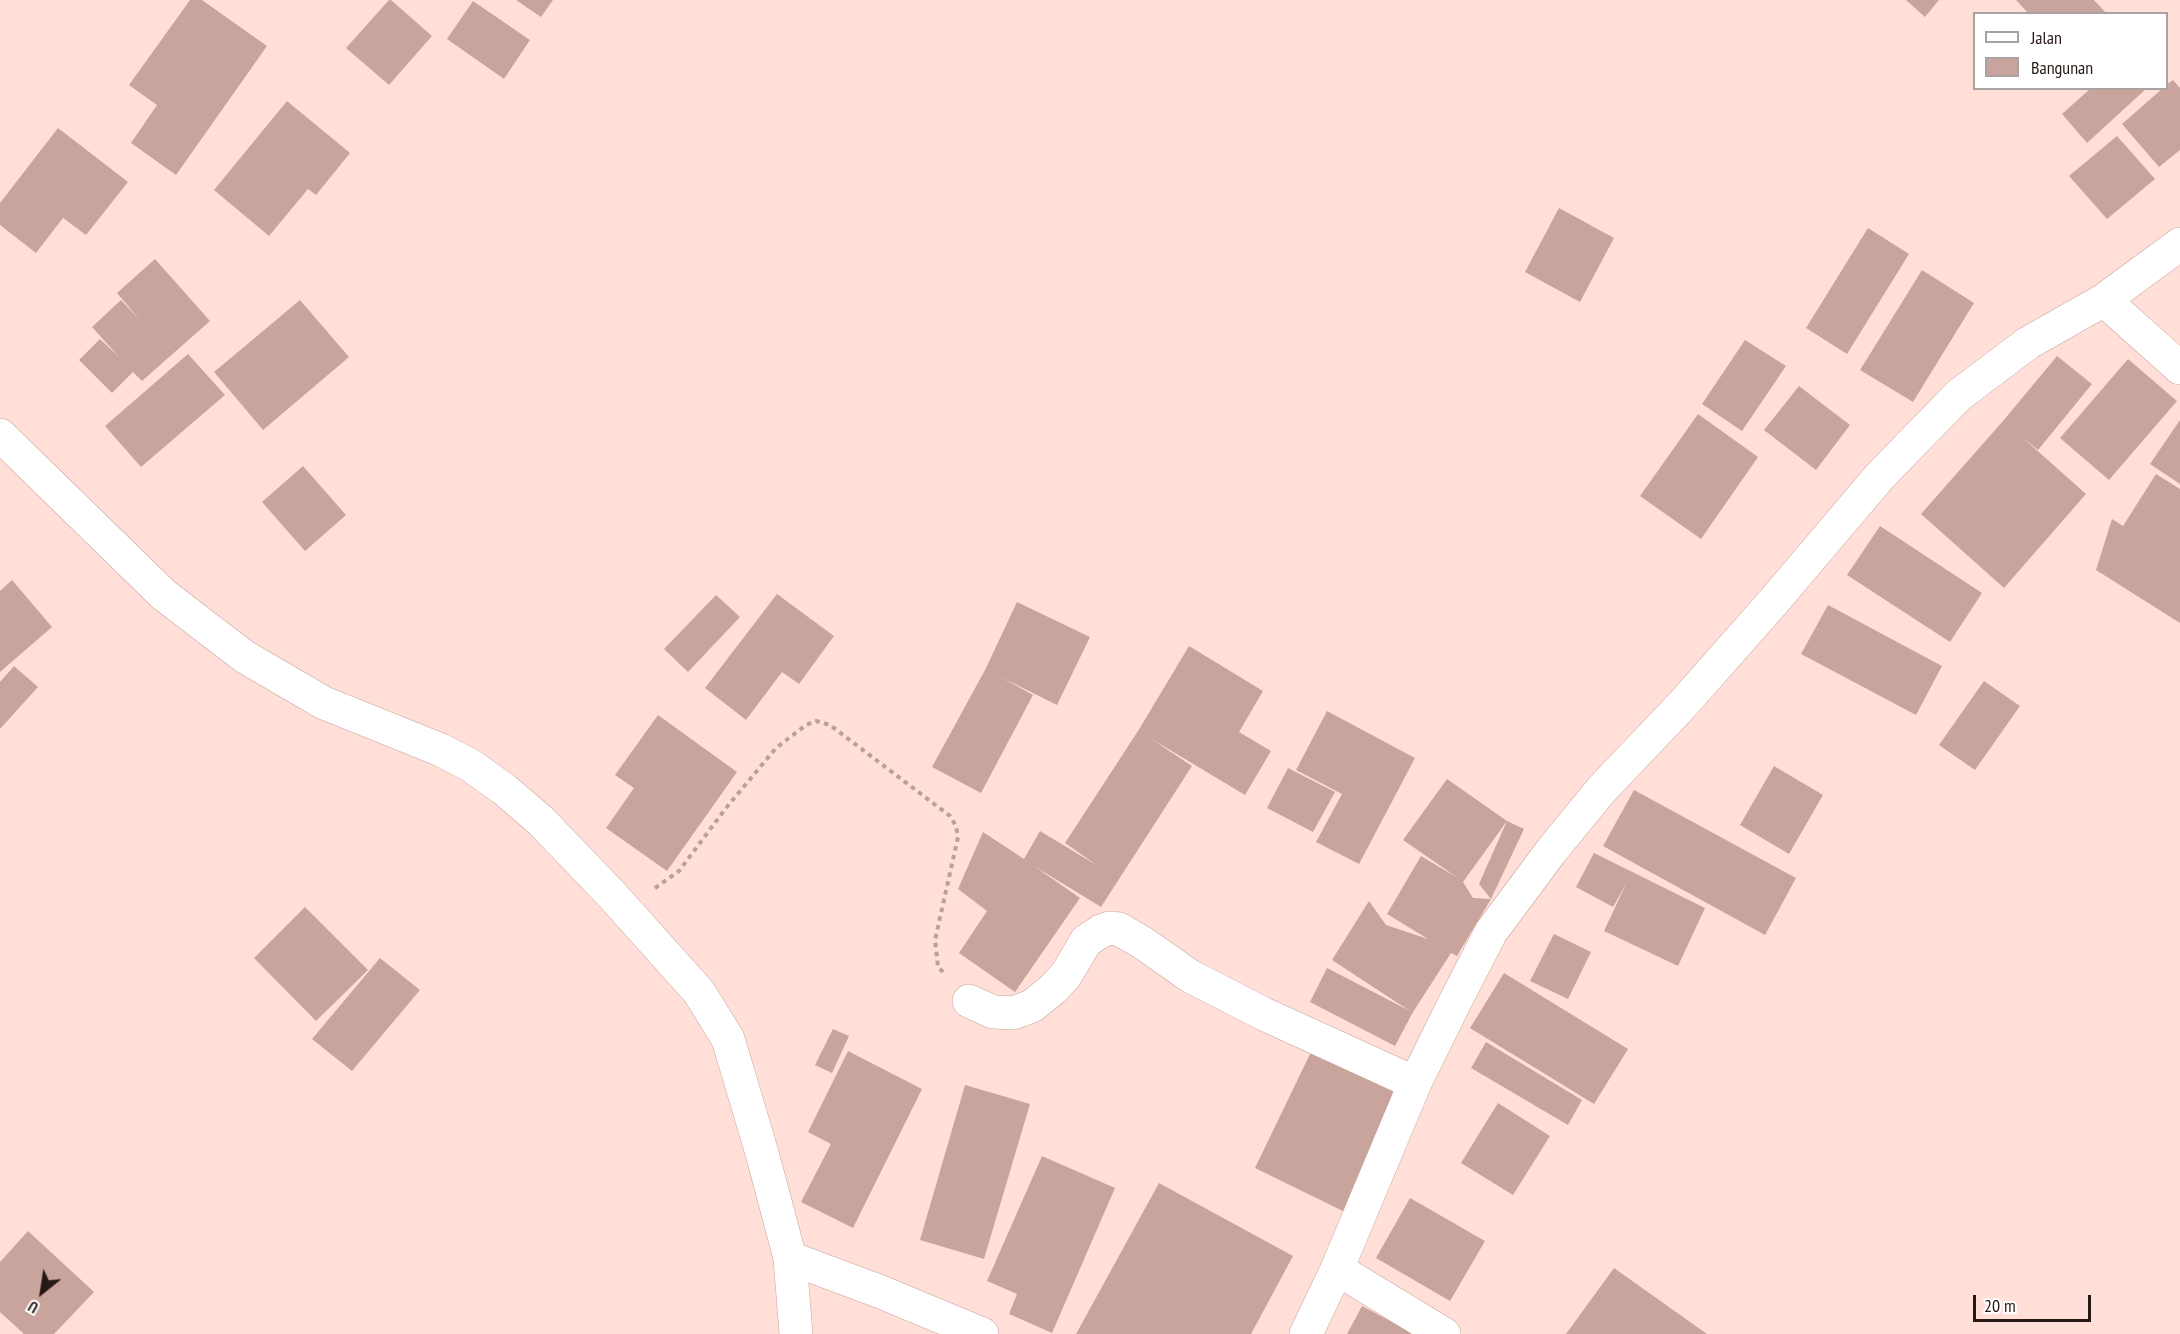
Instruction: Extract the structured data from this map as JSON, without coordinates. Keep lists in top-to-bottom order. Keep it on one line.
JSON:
{"legend":["Jalan","Bangunan"],"scale_bar":"20 m","north":"bottom left"}
